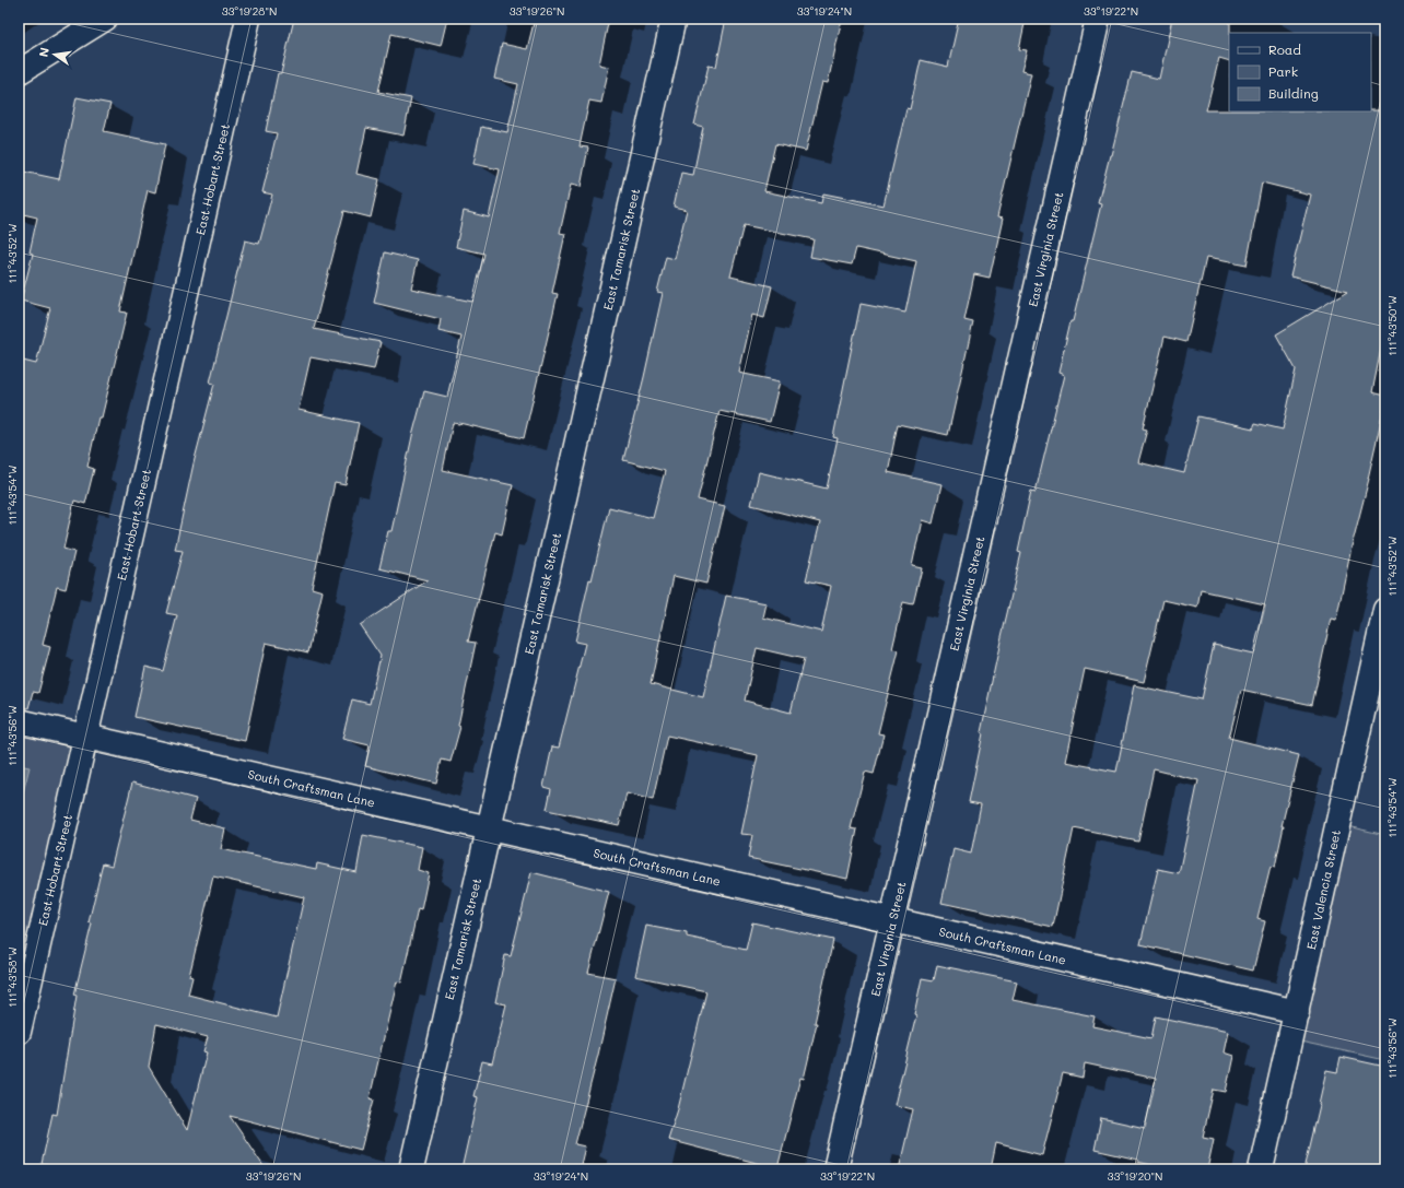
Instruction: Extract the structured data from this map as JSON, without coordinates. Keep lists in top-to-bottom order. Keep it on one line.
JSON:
{"streets":{"street":["East Hobart Street","East Tamarisk Street","East Virginia Street","South Craftsman Lane","East Valencia Street"]},"crossings":[["East Hobart Street","South Craftsman Lane"],["East Tamarisk Street","South Craftsman Lane"],["East Virginia Street","South Craftsman Lane"],["South Craftsman Lane","East Valencia Street"]],"legend":["Road","Park","Building"],"north":"left","coordinates":["33°19'28\"N","33°19'26\"N","33°19'24\"N","33°19'22\"N","111°43'52\"W","111°43'50\"W","111°43'54\"W","111°43'56\"W","111°43'58\"W","33°19'20\"N"]}
